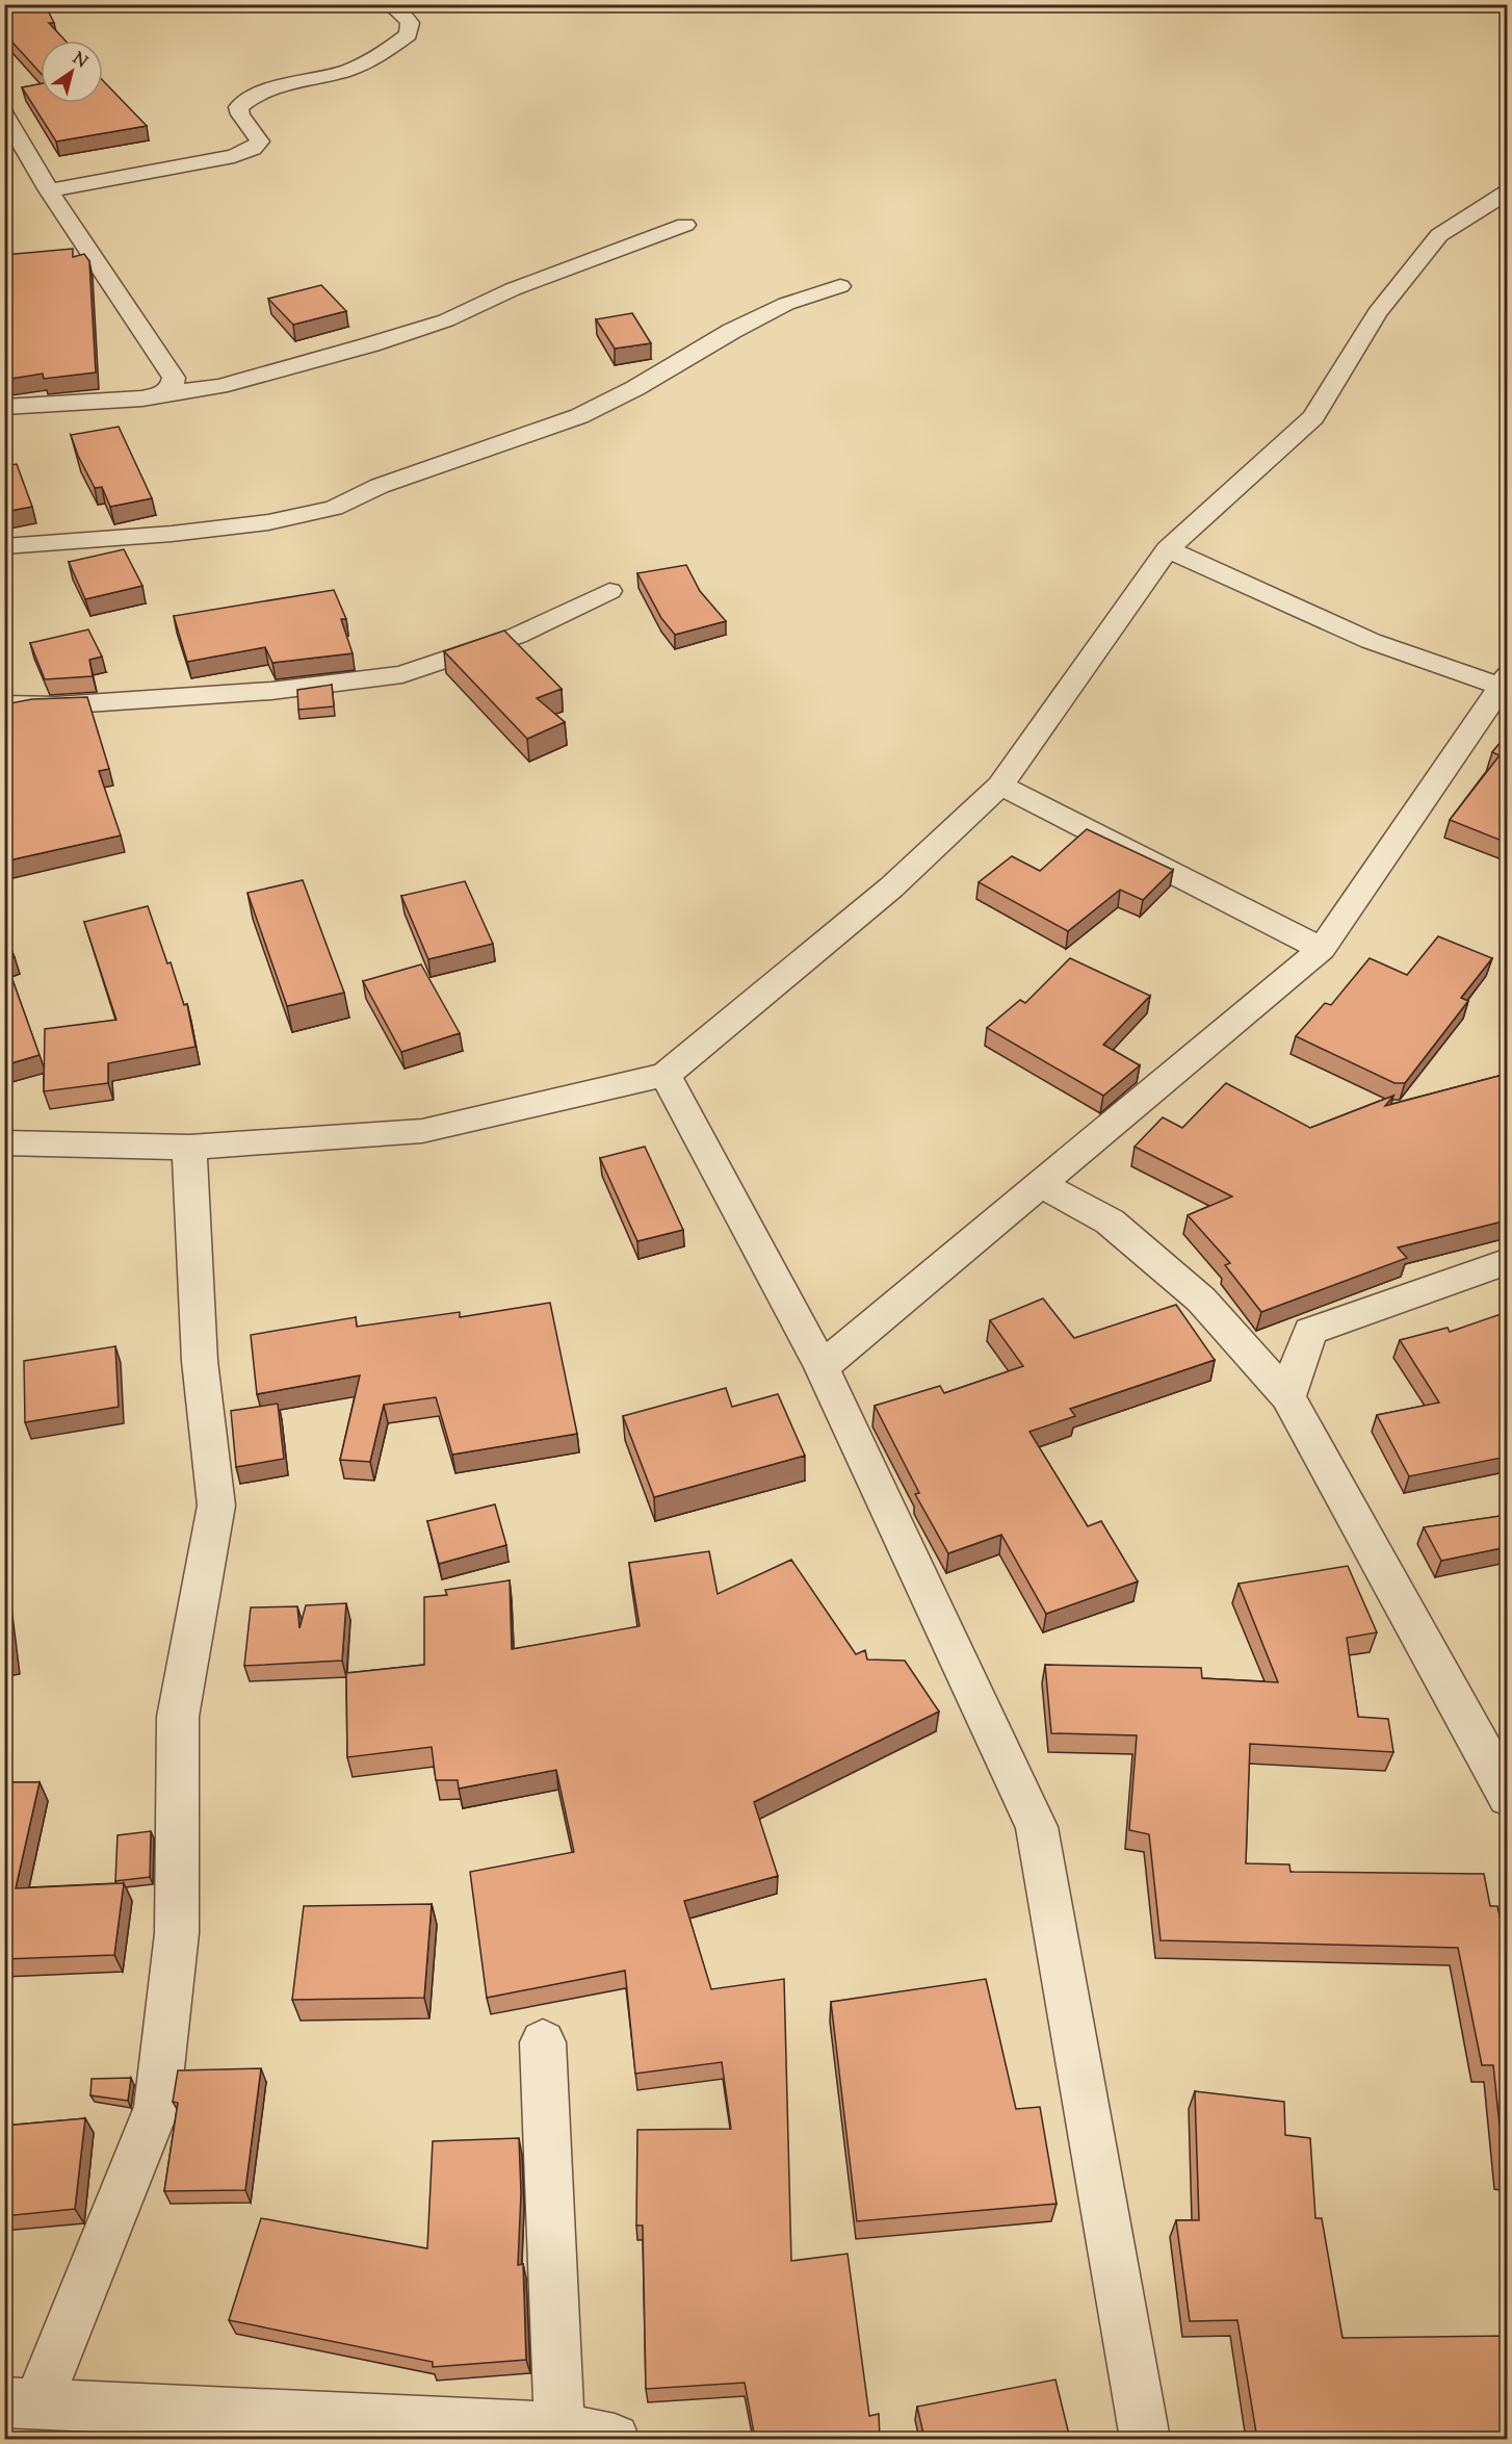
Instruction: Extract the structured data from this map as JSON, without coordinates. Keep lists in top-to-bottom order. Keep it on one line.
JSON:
{"north":"top right"}
